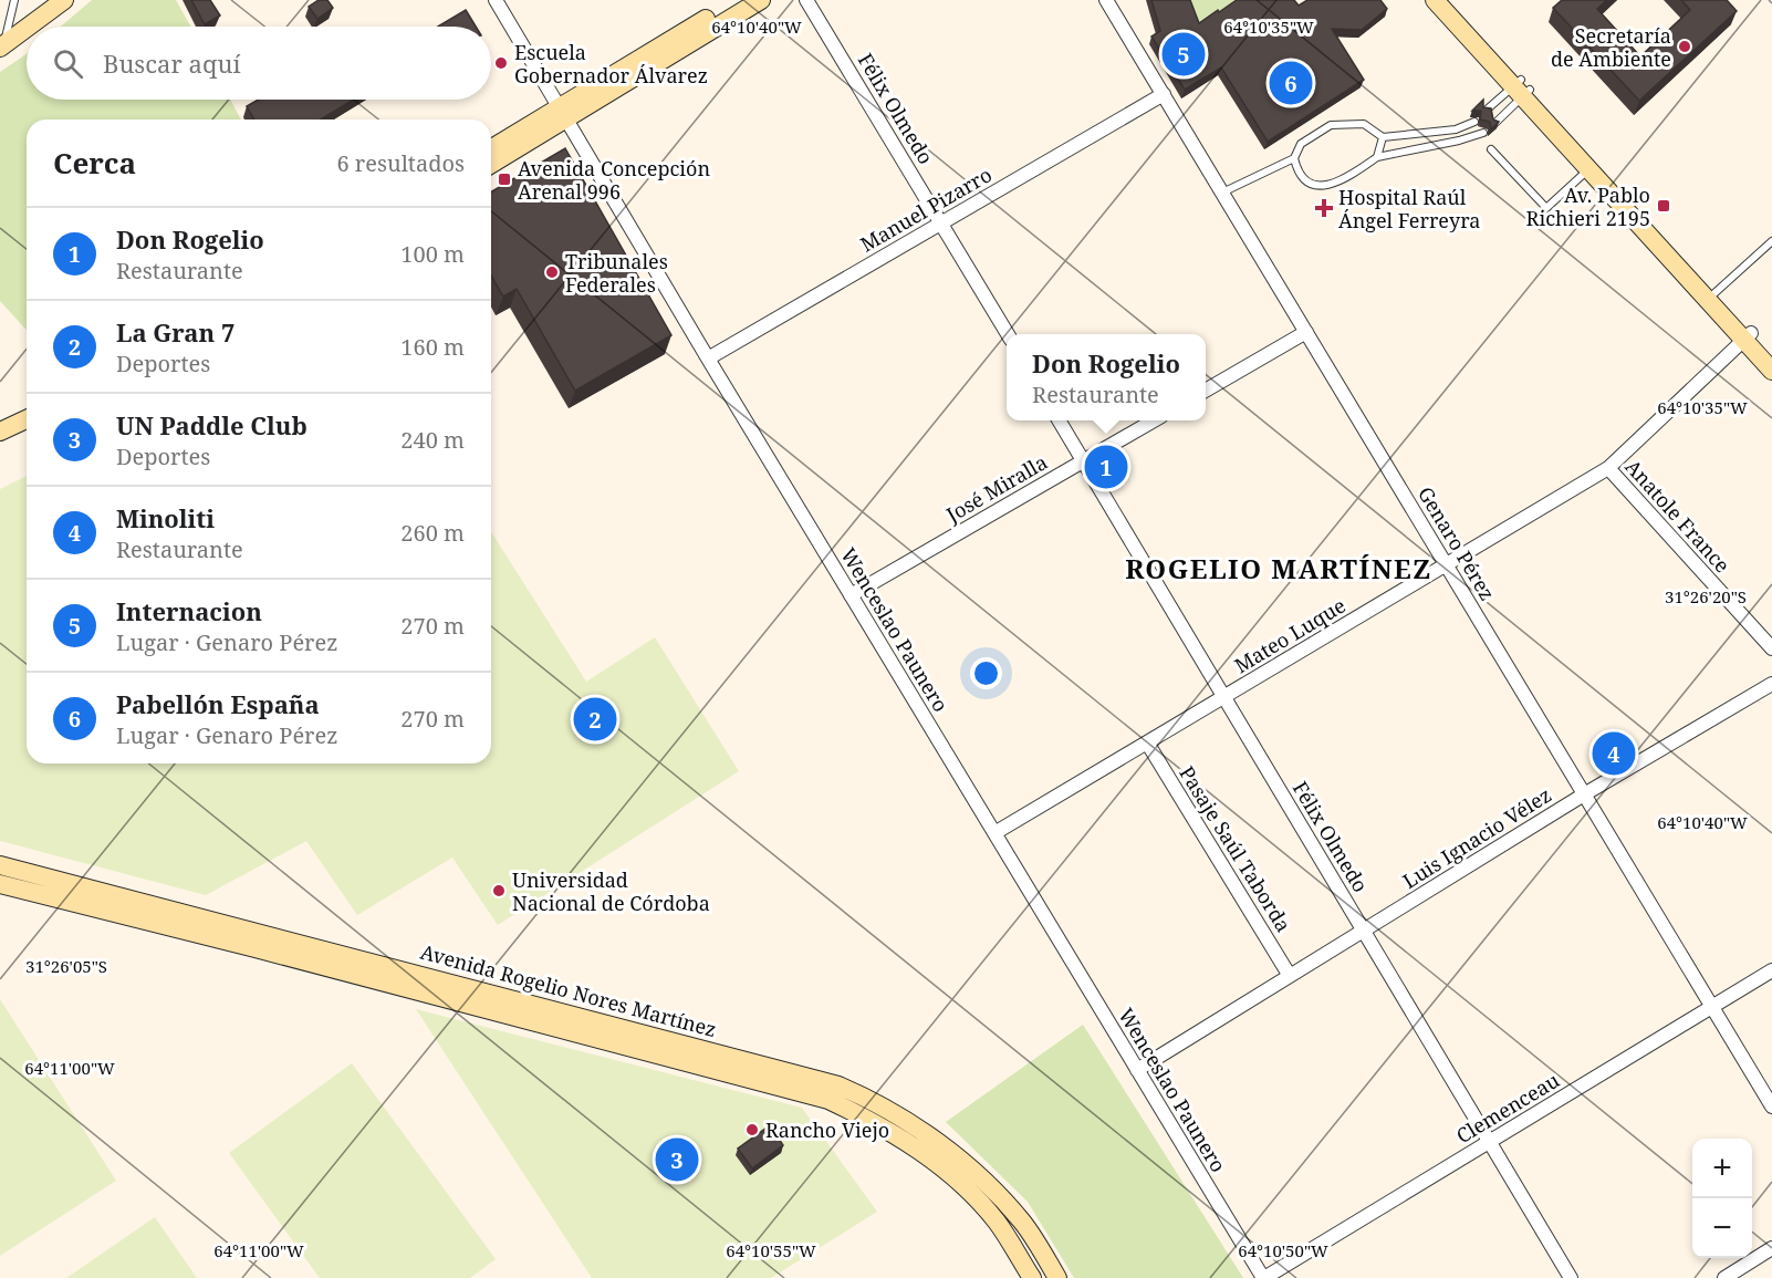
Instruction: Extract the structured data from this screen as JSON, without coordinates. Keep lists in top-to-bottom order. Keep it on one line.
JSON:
{"streets":{"main road":["Avenida Rogelio Nores Martínez"],"street":["Félix Olmedo","Manuel Pizarro","José Miralla","Anatole France","Genaro Pérez","Wenceslao Paunero","Mateo Luque","Luis Ignacio Vélez","Pasaje Saúl Taborda","Clemenceau"]},"crossings":[["Félix Olmedo","Manuel Pizarro"],["Félix Olmedo","José Miralla"],["Félix Olmedo","Mateo Luque"],["Félix Olmedo","Luis Ignacio Vélez"],["Félix Olmedo","Clemenceau"],["Manuel Pizarro","Genaro Pérez"],["Manuel Pizarro","Wenceslao Paunero"],["José Miralla","Wenceslao Paunero"],["Anatole France","Mateo Luque"],["Genaro Pérez","Mateo Luque"],["Genaro Pérez","Luis Ignacio Vélez"],["Genaro Pérez","Clemenceau"],["Wenceslao Paunero","Mateo Luque"],["Wenceslao Paunero","Luis Ignacio Vélez"],["Wenceslao Paunero","Clemenceau"],["Mateo Luque","Pasaje Saúl Taborda"],["Luis Ignacio Vélez","Pasaje Saúl Taborda"]],"districts":["ROGELIO MARTÍNEZ"],"places":{"other":["Secretaría de Ambiente","Escuela Gobernador Álvarez","Tribunales Federales","Universidad Nacional de Córdoba","Rancho Viejo"],"transit":["Avenida Concepción Arenal 996","Av. Pablo Richieri 2195"],"health":["Hospital Raúl Ángel Ferreyra"]},"page":{"search":"Buscar aquí","pins":["5","6","1","2","4","3"],"heading":["Cerca","6 resultados"],"list":[{"mark":"1","name":"Don Rogelio","note":"Restaurante","value":"100 m"},{"mark":"2","name":"La Gran 7","note":"Deportes","value":"160 m"},{"mark":"3","name":"UN Paddle Club","note":"Deportes","value":"240 m"},{"mark":"4","name":"Minoliti","note":"Restaurante","value":"260 m"},{"mark":"5","name":"Internacion","note":"Lugar · Genaro Pérez","value":"270 m"},{"mark":"6","name":"Pabellón España","note":"Lugar · Genaro Pérez","value":"270 m"}],"popup":["Don Rogelio","Restaurante"],"map_buttons":["+","−"]},"coordinates":["64°10'40\"W","64°10'35\"W","31°26'20\"S","31°26'05\"S","64°11'00\"W","64°10'55\"W","64°10'50\"W"]}
